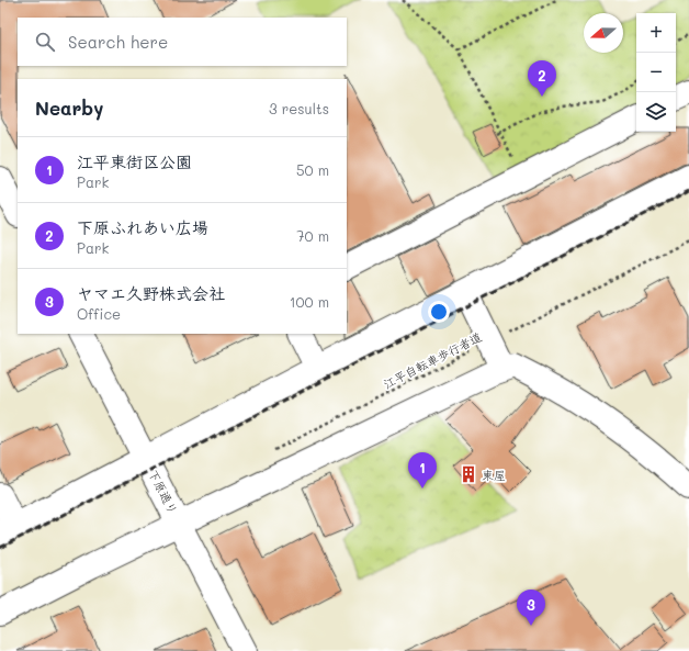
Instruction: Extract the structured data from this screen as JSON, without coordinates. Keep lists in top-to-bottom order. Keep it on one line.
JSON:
{"streets":{"street":["下原通り"],"path":["江平自転車歩行者道"]},"places":{"building":["東屋"]},"north":"left","page":{"map_buttons":["+","−"],"search":"Search here","pins":["2","1","3"],"heading":["Nearby","3 results"],"list":[{"mark":"1","name":"江平東街区公園","note":"Park","value":"50 m"},{"mark":"2","name":"下原ふれあい広場","note":"Park","value":"70 m"},{"mark":"3","name":"ヤマエ久野株式会社","note":"Office","value":"100 m"}]}}
